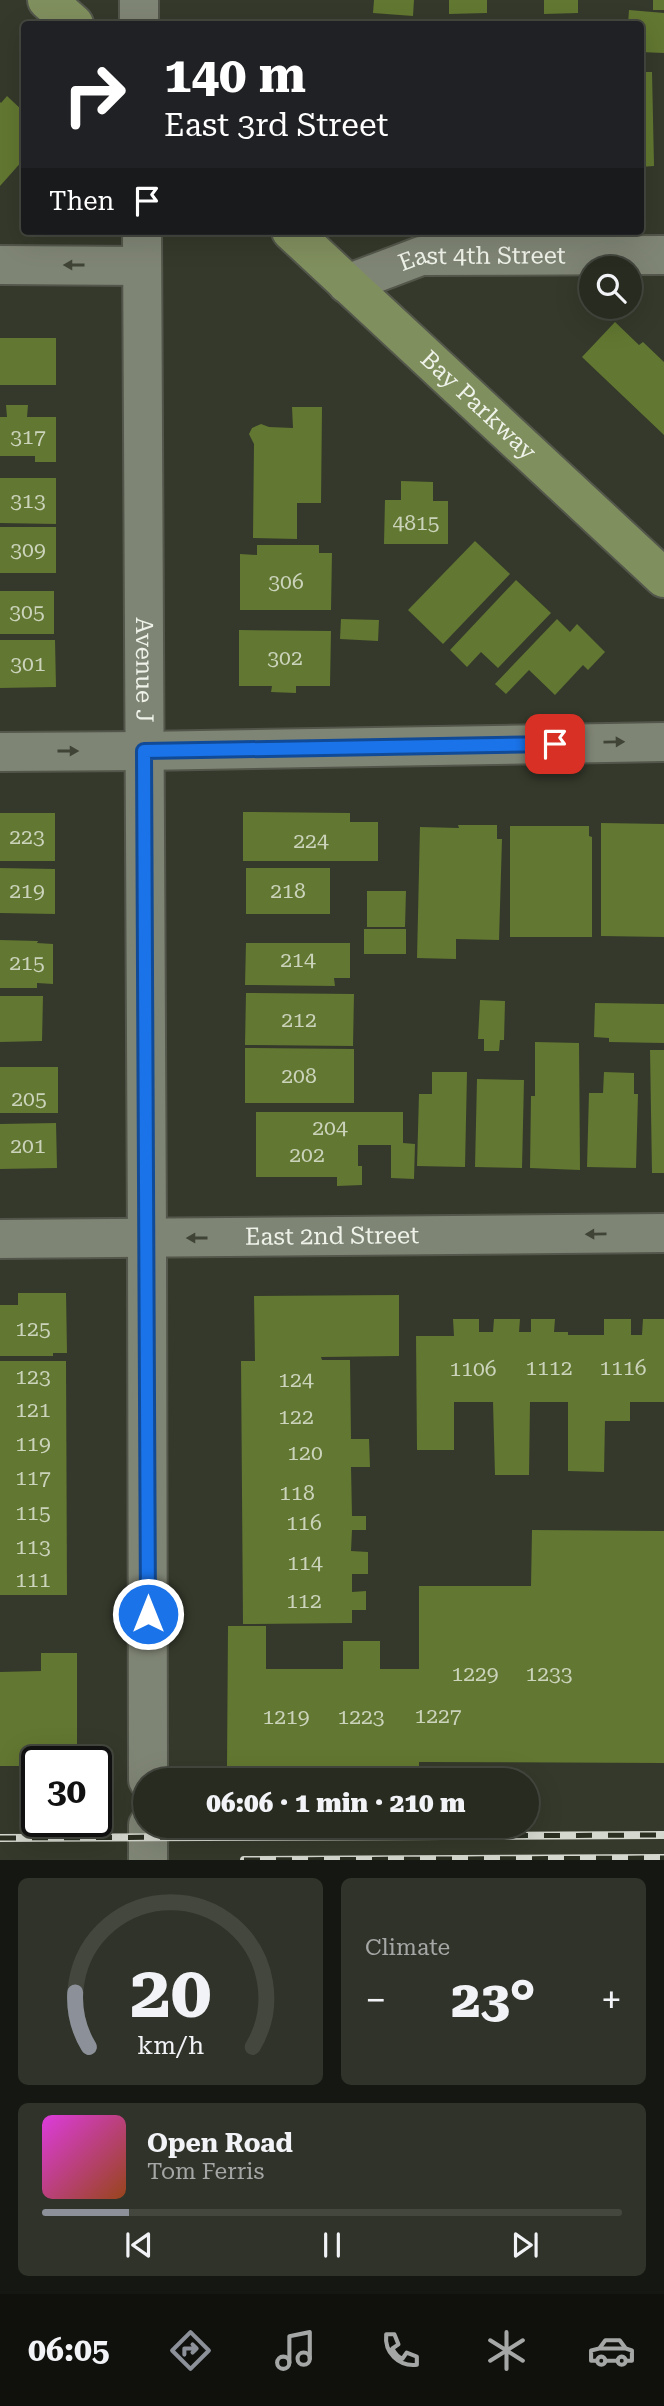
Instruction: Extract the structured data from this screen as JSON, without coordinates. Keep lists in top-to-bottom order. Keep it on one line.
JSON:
{"streets":{"main road":["Bay Parkway"],"street":["East 4th Street","Avenue J","East 2nd Street"]},"crossings":[["East 4th Street","Bay Parkway"],["Avenue J","East 2nd Street"]],"one_way":["East 2nd Street"],"house_numbers":["317","313","4815","309","306","305","302","301","223","224","219","218","214","215","212","208","205","204","201","202","125","1112","1116","1106","123","124","121","122","119","120","117","118","115","116","113","114","111","112","1229","1233","1227","1219","1223"],"page":{"turn":["140 m","East 3rd Street"],"then":"Then","limit":"30","trip":"06:06 · 1 min · 210 m","tile":"Climate","heat":["−","23°","+"],"song":["Open Road","Tom Ferris"],"tabs":"06:05","gauge":["20","km/h"]}}
